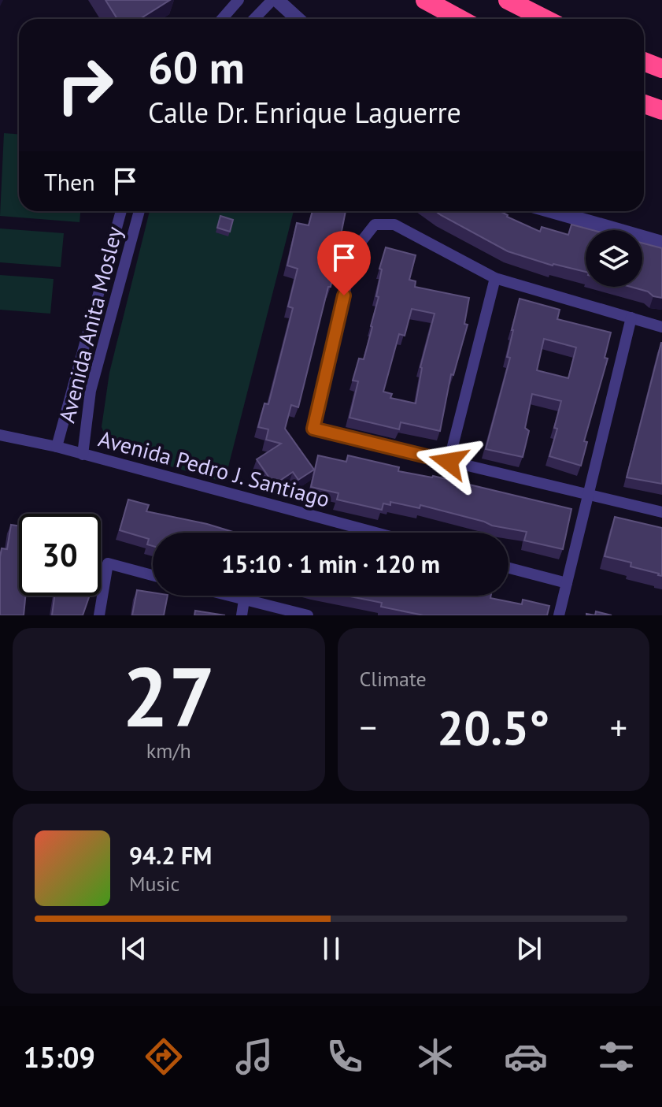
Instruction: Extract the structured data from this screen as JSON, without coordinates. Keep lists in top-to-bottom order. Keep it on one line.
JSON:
{"streets":{"street":["Avenida Anita Mosley","Avenida Pedro J. Santiago"]},"crossings":[["Avenida Anita Mosley","Avenida Pedro J. Santiago"]],"page":{"turn":["60 m","Calle Dr. Enrique Laguerre"],"then":"Then","limit":"30","trip":"15:10 · 1 min · 120 m","tile":[["27","km/h"],"Climate"],"heat":["−","20.5°","+"],"song":["94.2 FM","Music"],"tabs":"15:09"}}
